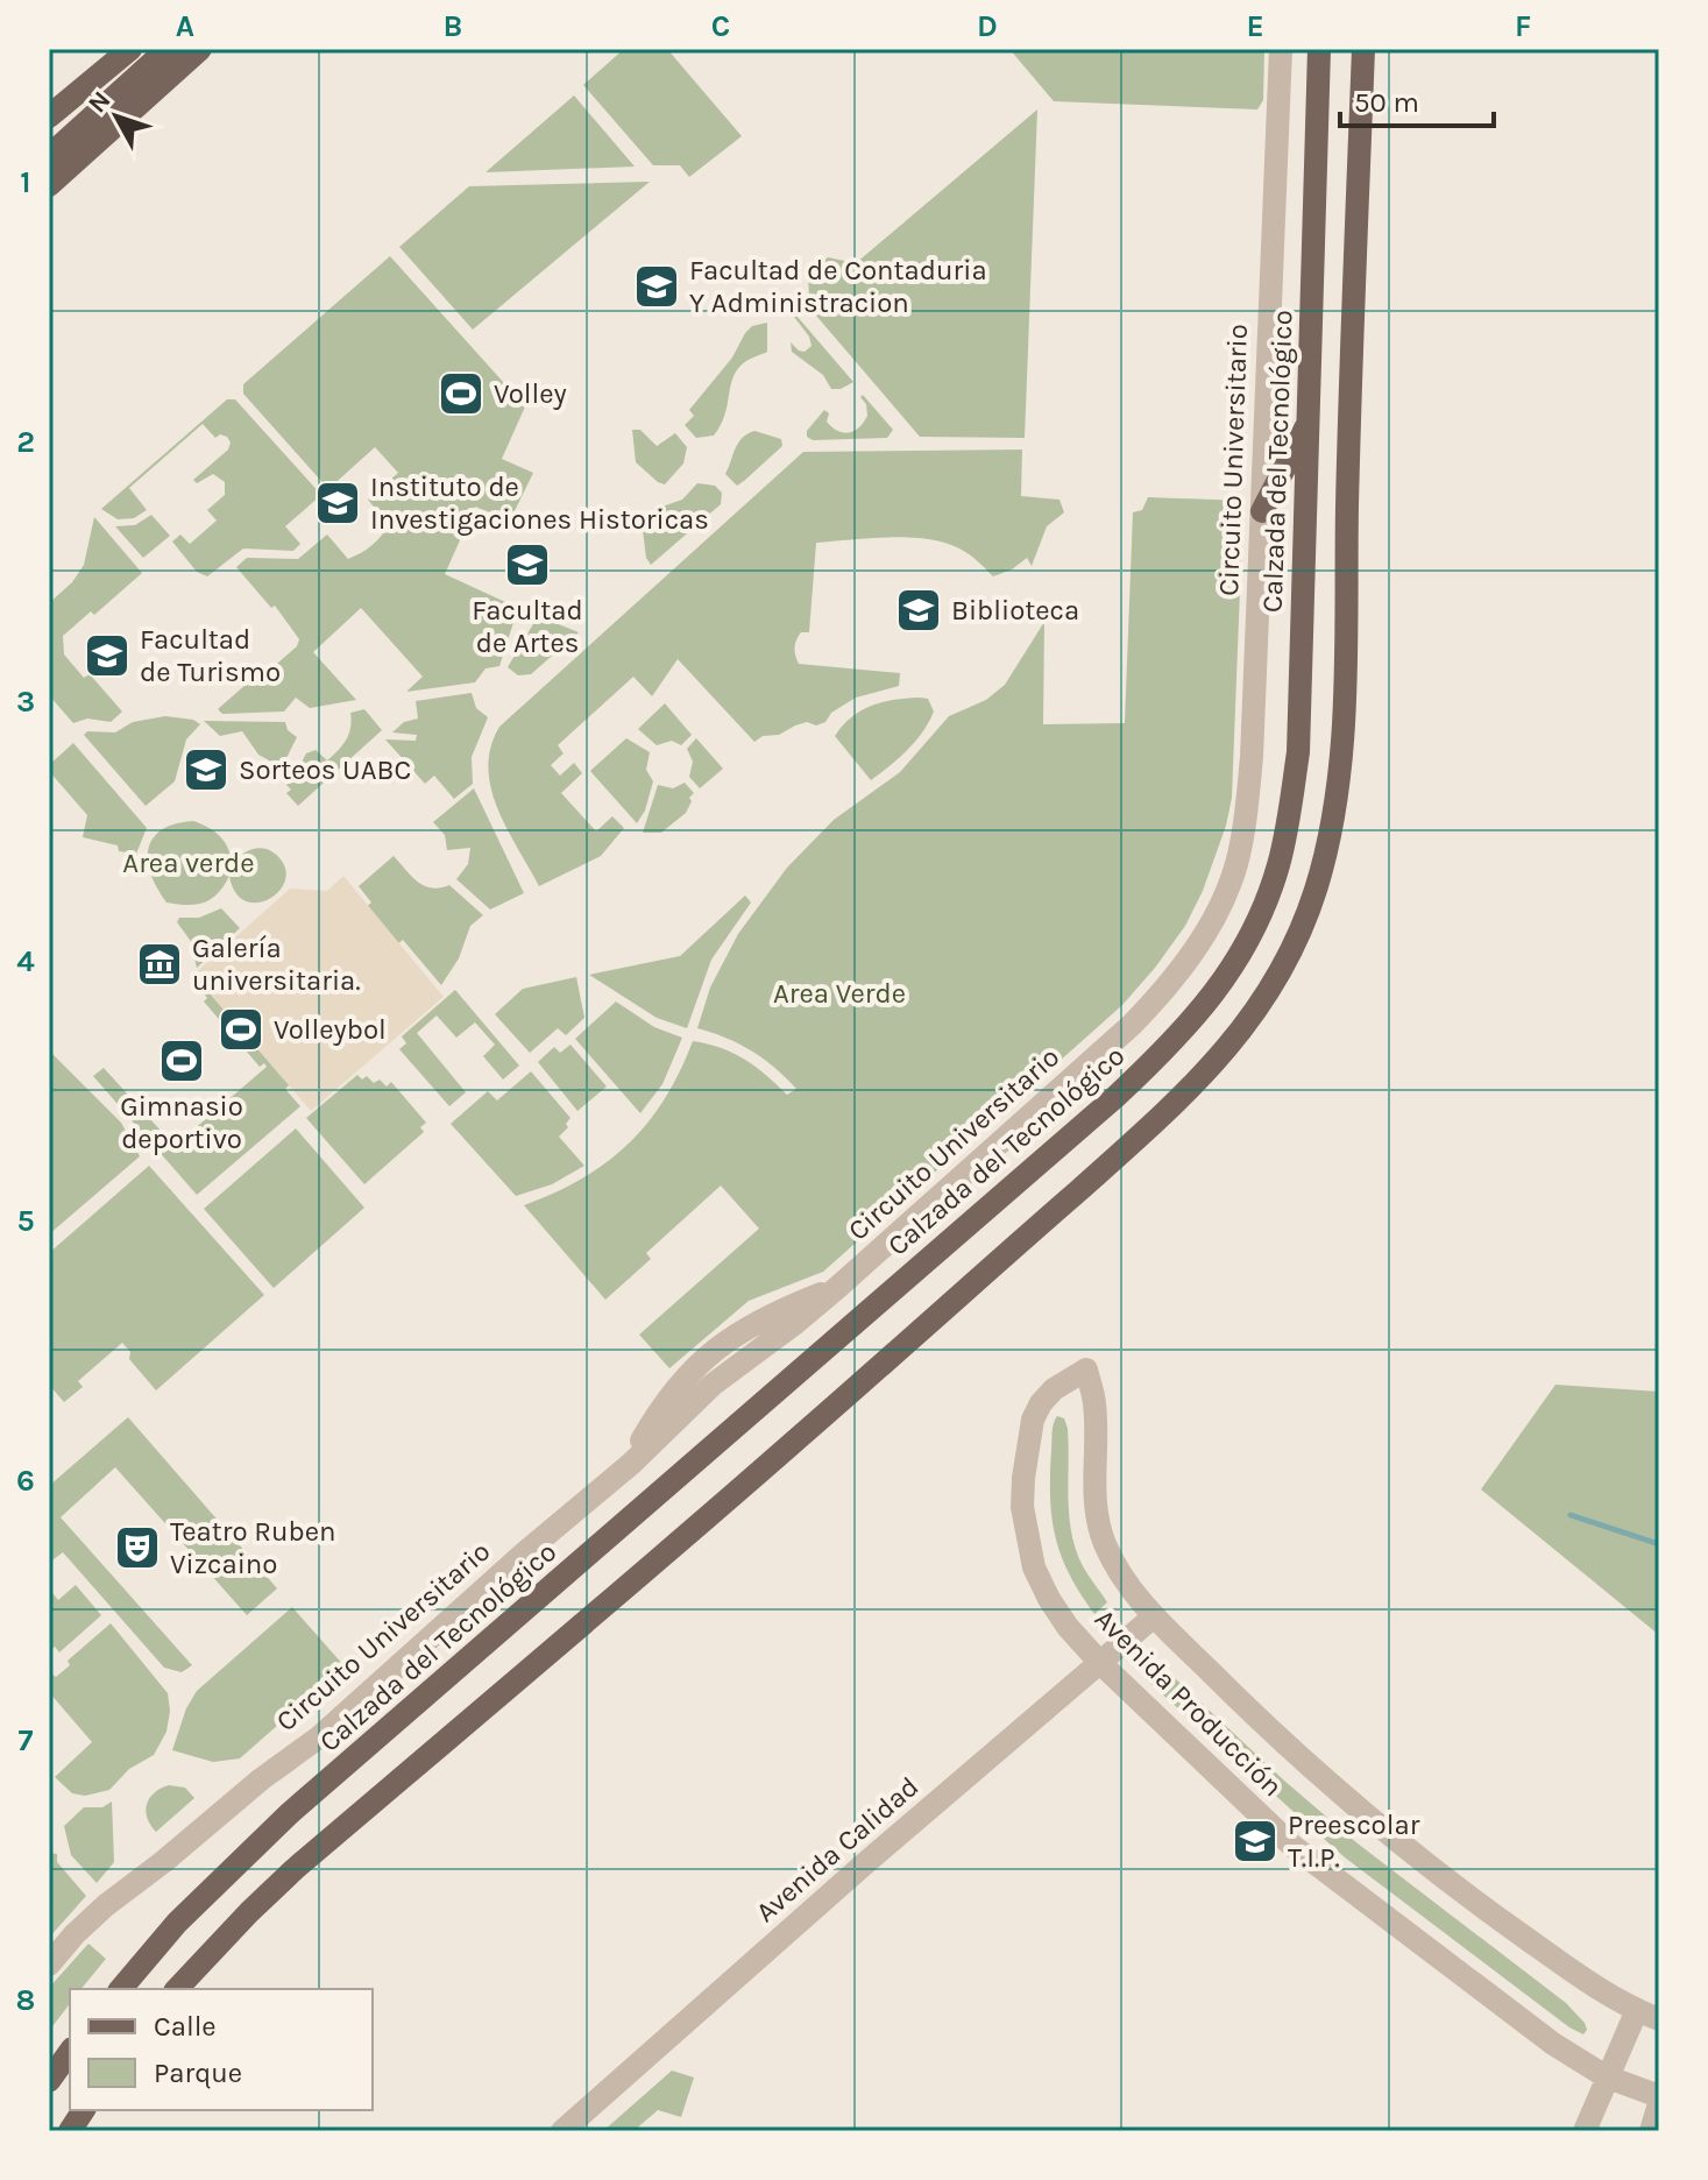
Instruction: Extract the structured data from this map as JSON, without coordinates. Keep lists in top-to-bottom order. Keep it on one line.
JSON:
{"streets":{"main road":["Calzada del Tecnológico"],"street":["Circuito Universitario","Avenida Producción","Avenida Calidad"]},"crossings":[["Avenida Producción","Avenida Calidad"]],"parks":["Area verde","Area Verde"],"places":{"school or university":["Facultad de Contaduria Y Administracion","Instituto de Investigaciones Historicas","Facultad de Artes","Biblioteca","Facultad de Turismo","Sorteos UABC","Preescolar T.I.P."],"sports":["Volley","Volleybol","Gimnasio deportivo"],"museum":["Galería universitaria."],"theatre":["Teatro Ruben Vizcaino"]},"legend":["Calle","Parque"],"scale_bar":"50 m","north":"top left","grid":{"columns":["A","B","C","D","E","F"],"rows":["1","2","3","4","5","6","7","8"]}}
